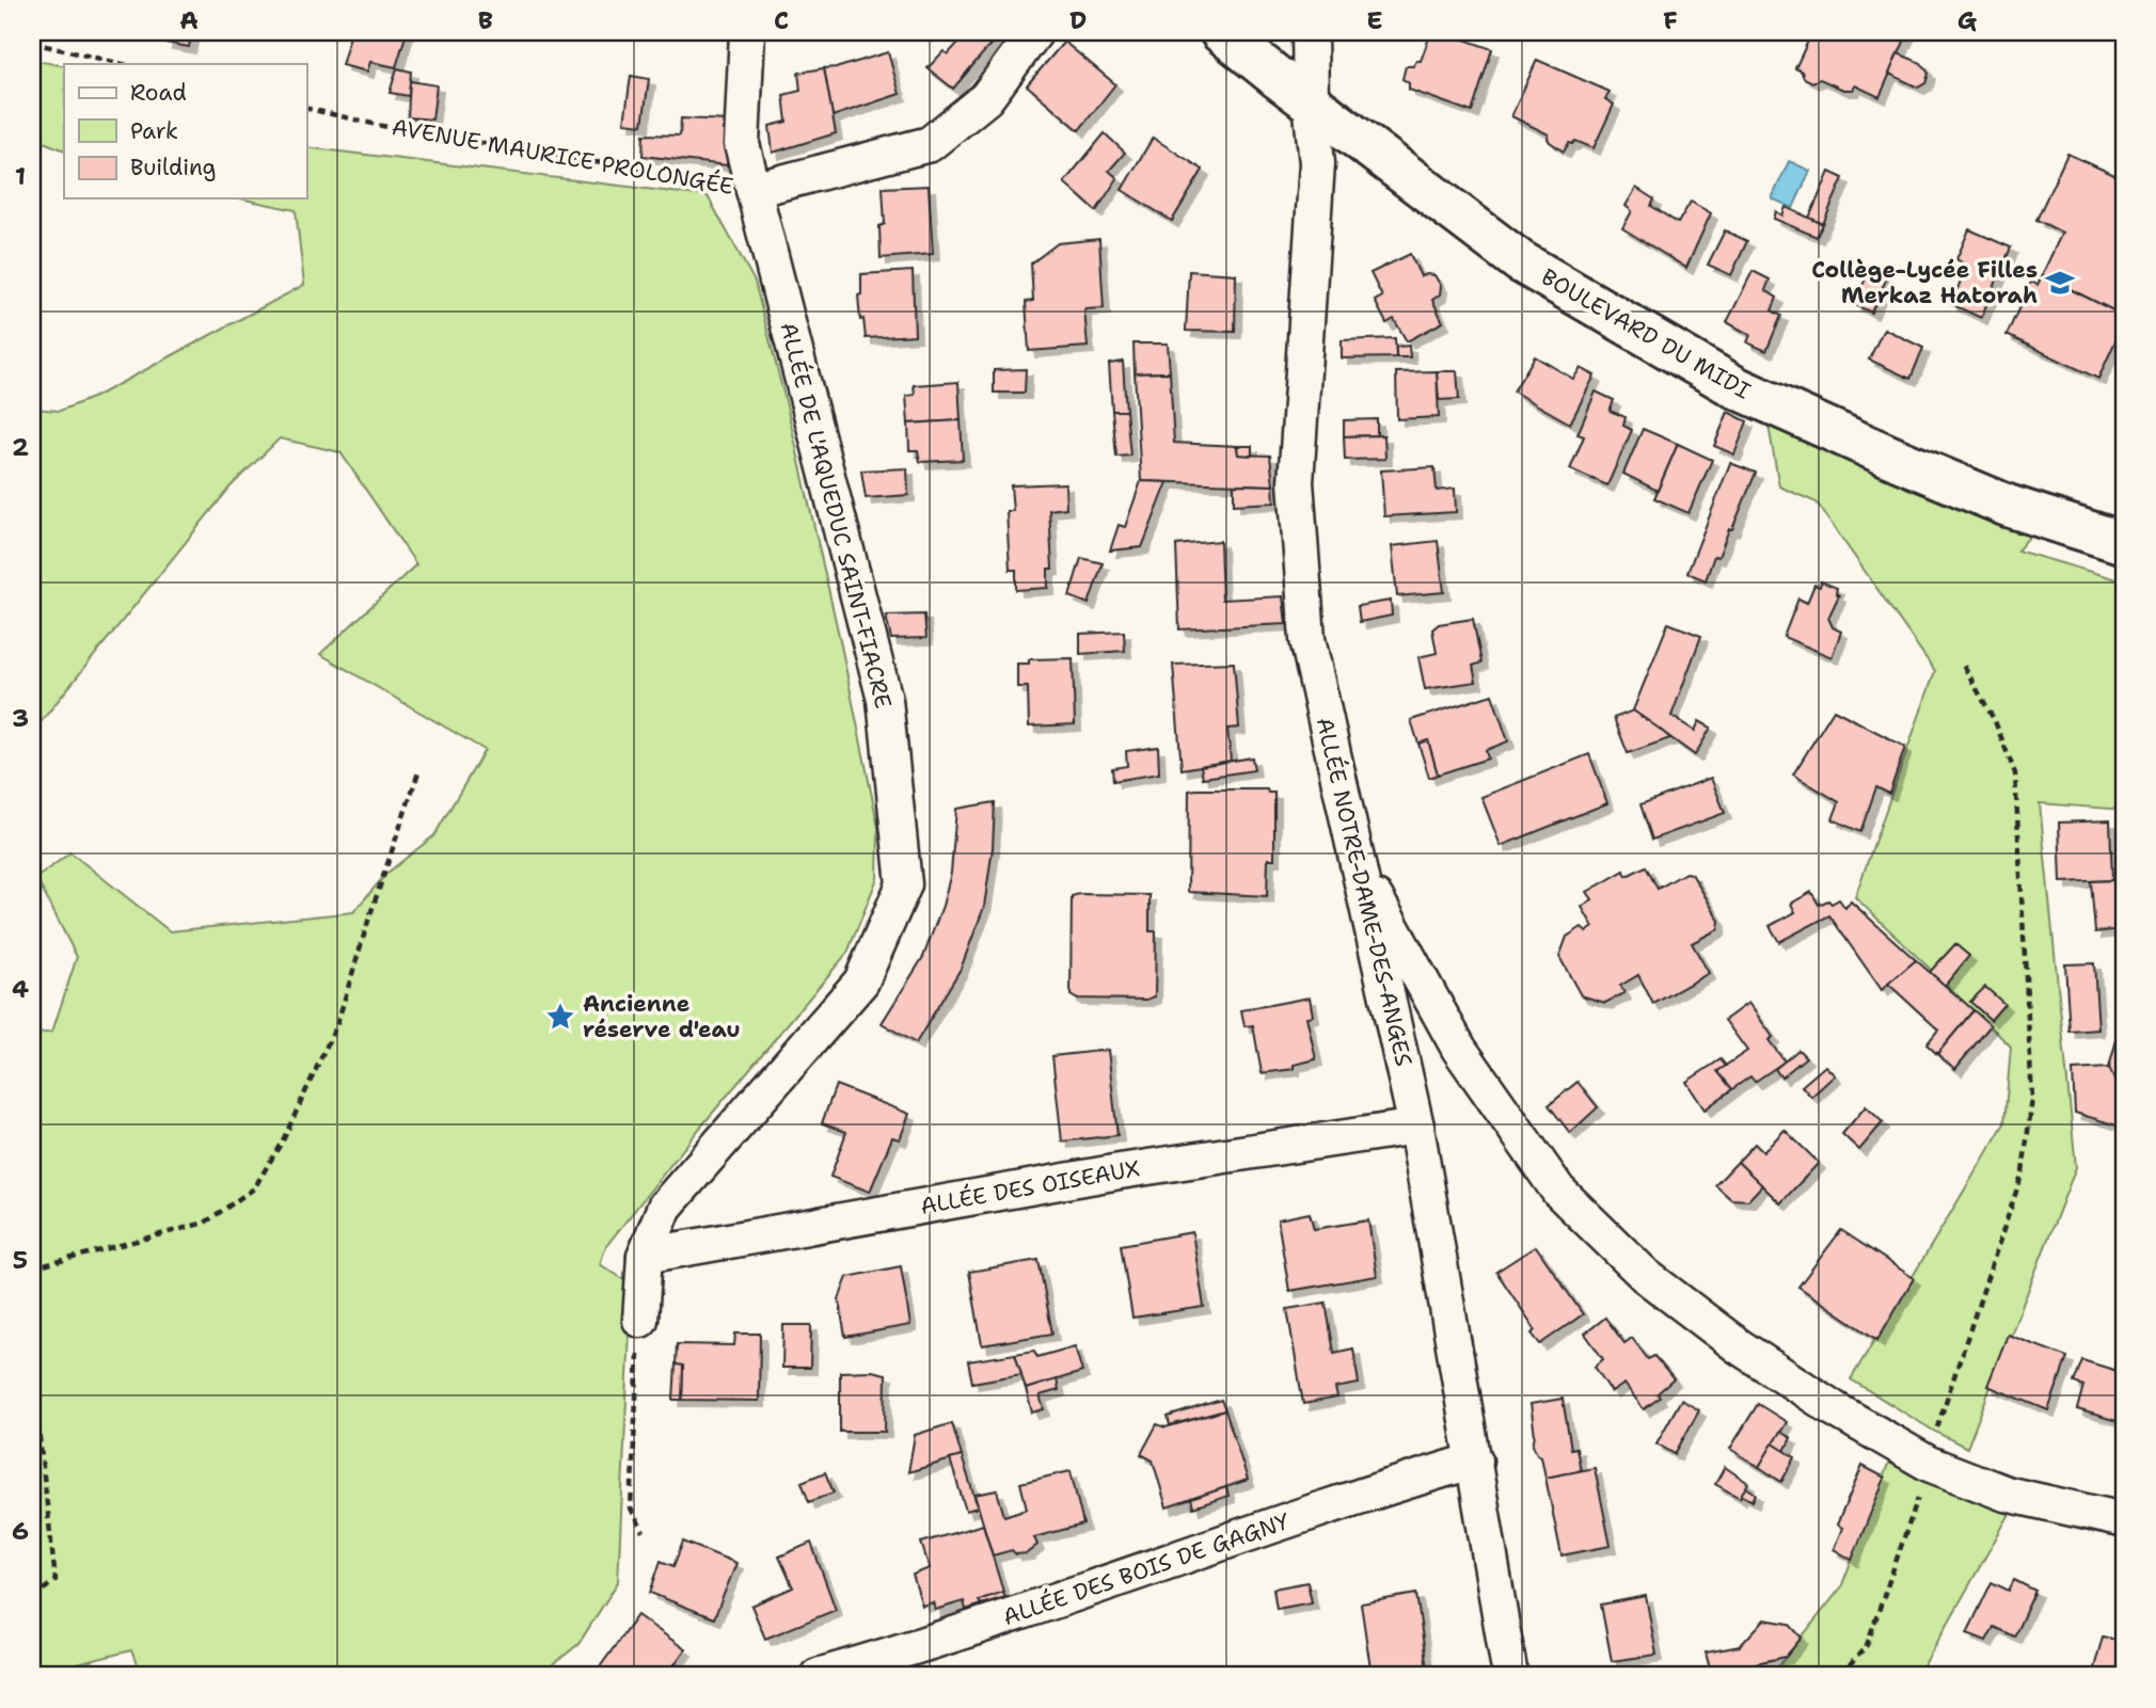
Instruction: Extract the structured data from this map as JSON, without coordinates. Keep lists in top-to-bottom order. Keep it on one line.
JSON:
{"streets":{"street":["AVENUE MAURICE PROLONGÉE","BOULEVARD DU MIDI","ALLÉE DE L'AQUEDUC SAINT-FIACRE","ALLÉE NOTRE-DAME-DES-ANGES","ALLÉE DES OISEAUX","ALLÉE DES BOIS DE GAGNY"]},"crossings":[["AVENUE MAURICE PROLONGÉE","ALLÉE DE L'AQUEDUC SAINT-FIACRE"],["BOULEVARD DU MIDI","ALLÉE NOTRE-DAME-DES-ANGES"],["ALLÉE DE L'AQUEDUC SAINT-FIACRE","ALLÉE DES OISEAUX"],["ALLÉE NOTRE-DAME-DES-ANGES","ALLÉE DES OISEAUX"],["ALLÉE NOTRE-DAME-DES-ANGES","ALLÉE DES BOIS DE GAGNY"]],"places":{"school or university":["Collège-Lycée Filles Merkaz Hatorah"],"place":["Ancienne réserve d'eau"]},"legend":["Road","Park","Building"],"grid":{"columns":["A","B","C","D","E","F","G"],"rows":["1","2","3","4","5","6"]}}
